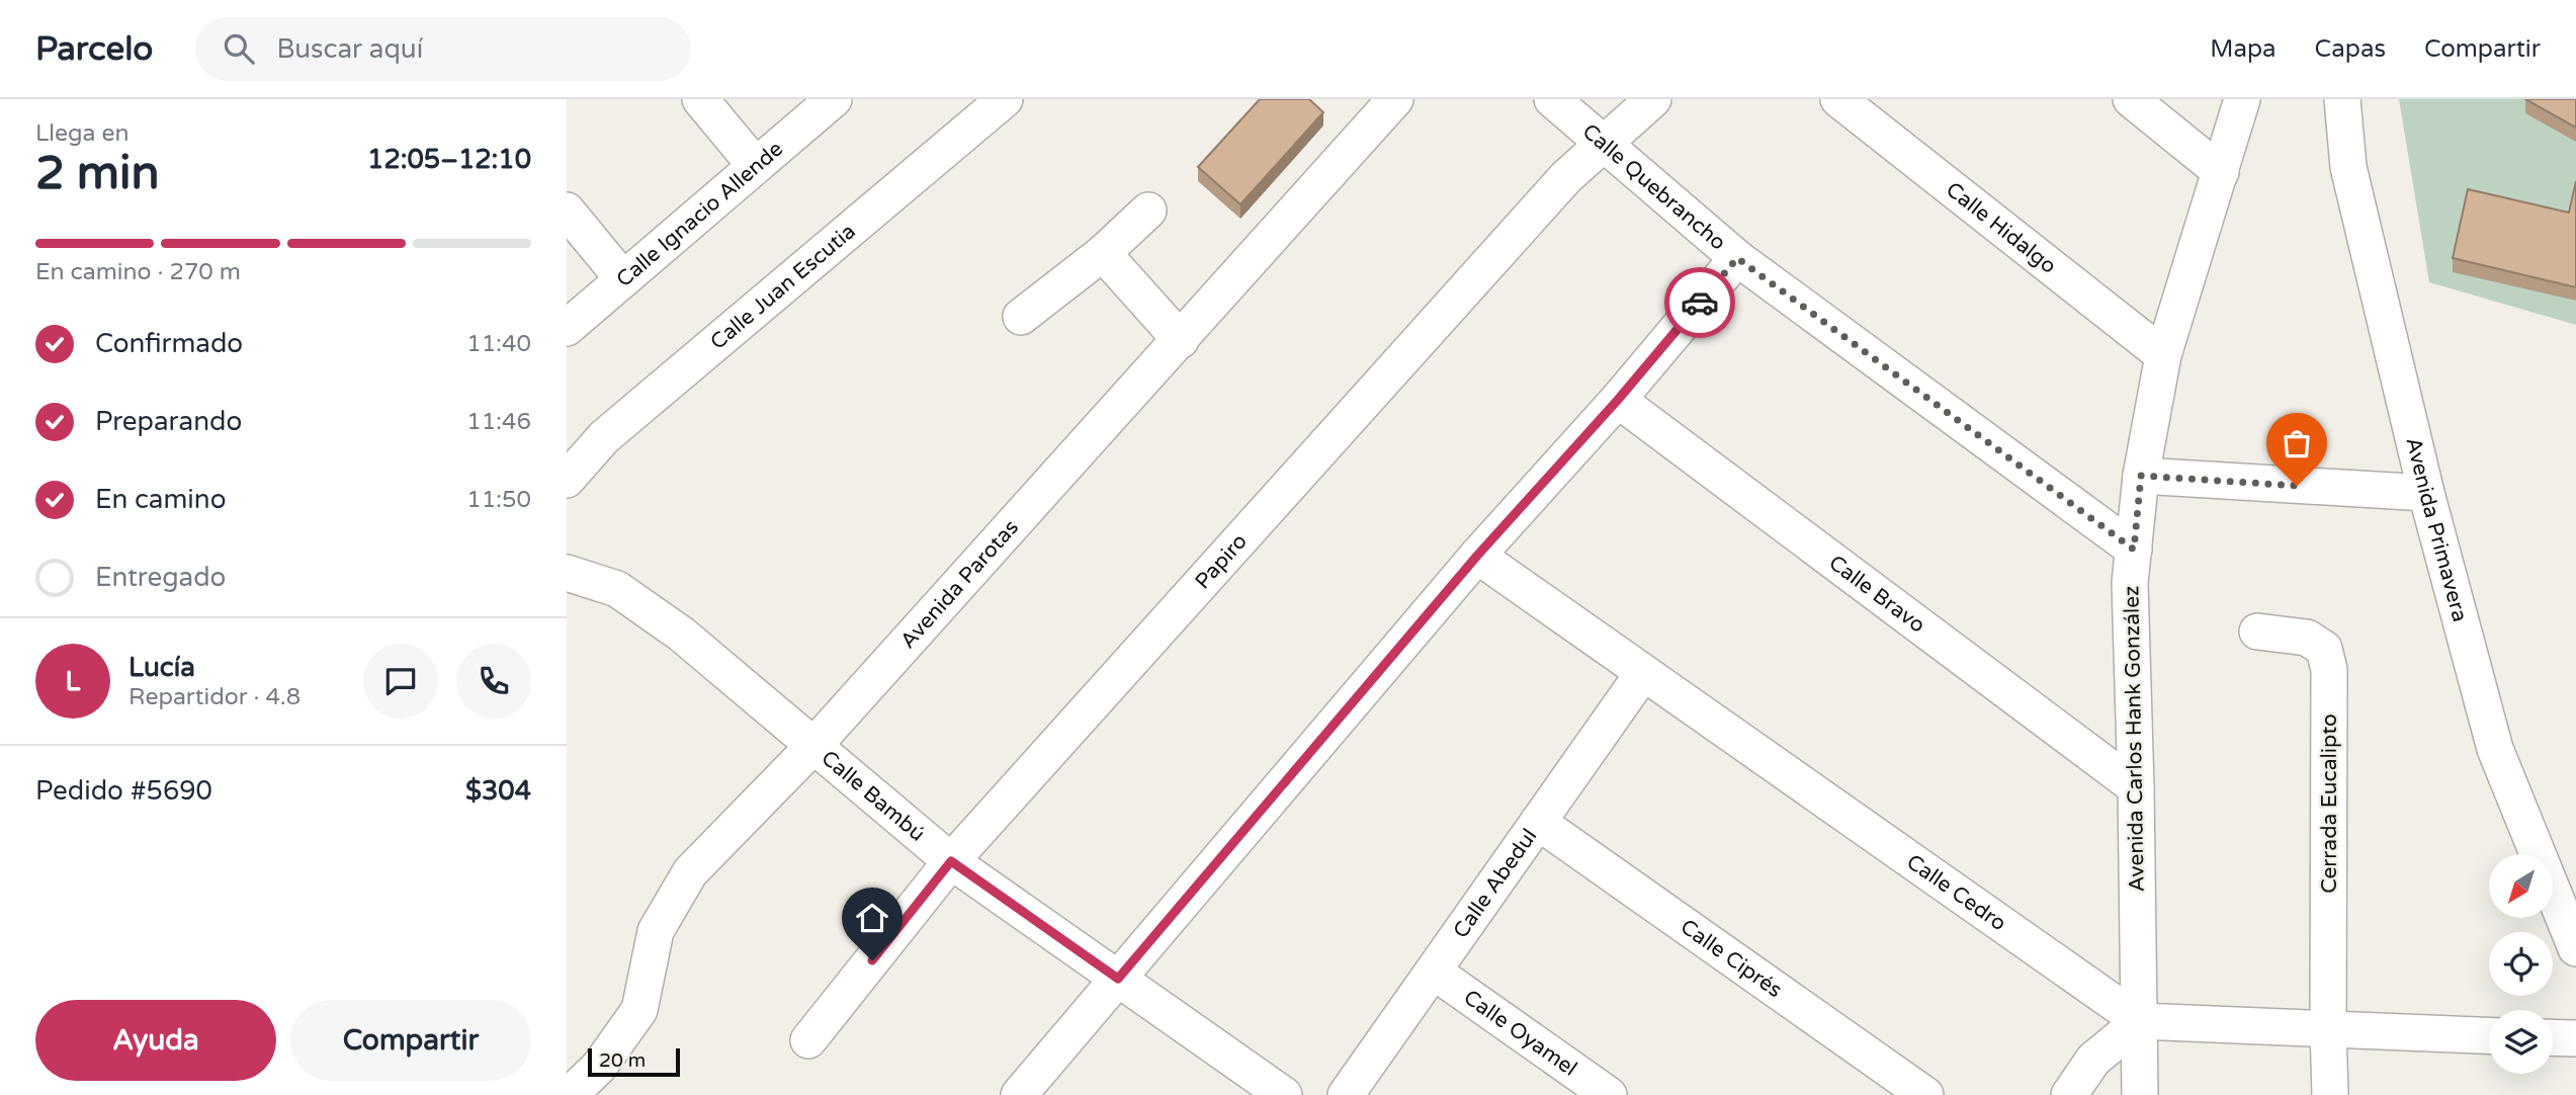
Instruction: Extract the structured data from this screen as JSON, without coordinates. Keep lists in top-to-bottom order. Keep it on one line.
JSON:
{"streets":{"street":["Calle Quebrancho","Calle Ignacio Allende","Calle Hidalgo","Calle Juan Escutia","Avenida Primavera","Papiro","Avenida Parotas","Calle Bravo","Avenida Carlos Hank González","Calle Bambú","Cerrada Eucalipto","Calle Abedul","Calle Cedro","Calle Ciprés","Calle Oyamel"]},"crossings":[["Calle Quebrancho","Papiro"],["Calle Quebrancho","Avenida Carlos Hank González"],["Calle Hidalgo","Avenida Carlos Hank González"],["Papiro","Calle Bambú"],["Avenida Parotas","Calle Bambú"],["Calle Bravo","Avenida Carlos Hank González"],["Avenida Carlos Hank González","Calle Cedro"],["Calle Abedul","Calle Cedro"],["Calle Abedul","Calle Ciprés"],["Calle Abedul","Calle Oyamel"]],"scale_bar":"20 m","north":"bottom left","page":{"header":"Parcelo","search":"Buscar aquí","nav":["Mapa","Capas","Compartir"],"heading":["2 min","Llega en","12:05–12:10"],"panel":["Lucía","Repartidor · 4.8","Pedido #5690","$304"],"bar":"En camino · 270 m","list":[["Confirmado","11:40"],["Preparando","11:46"],["En camino","11:50"],"Entregado"],"round":"L","buttons":["Ayuda","Compartir"],"scale":"20 m"}}
